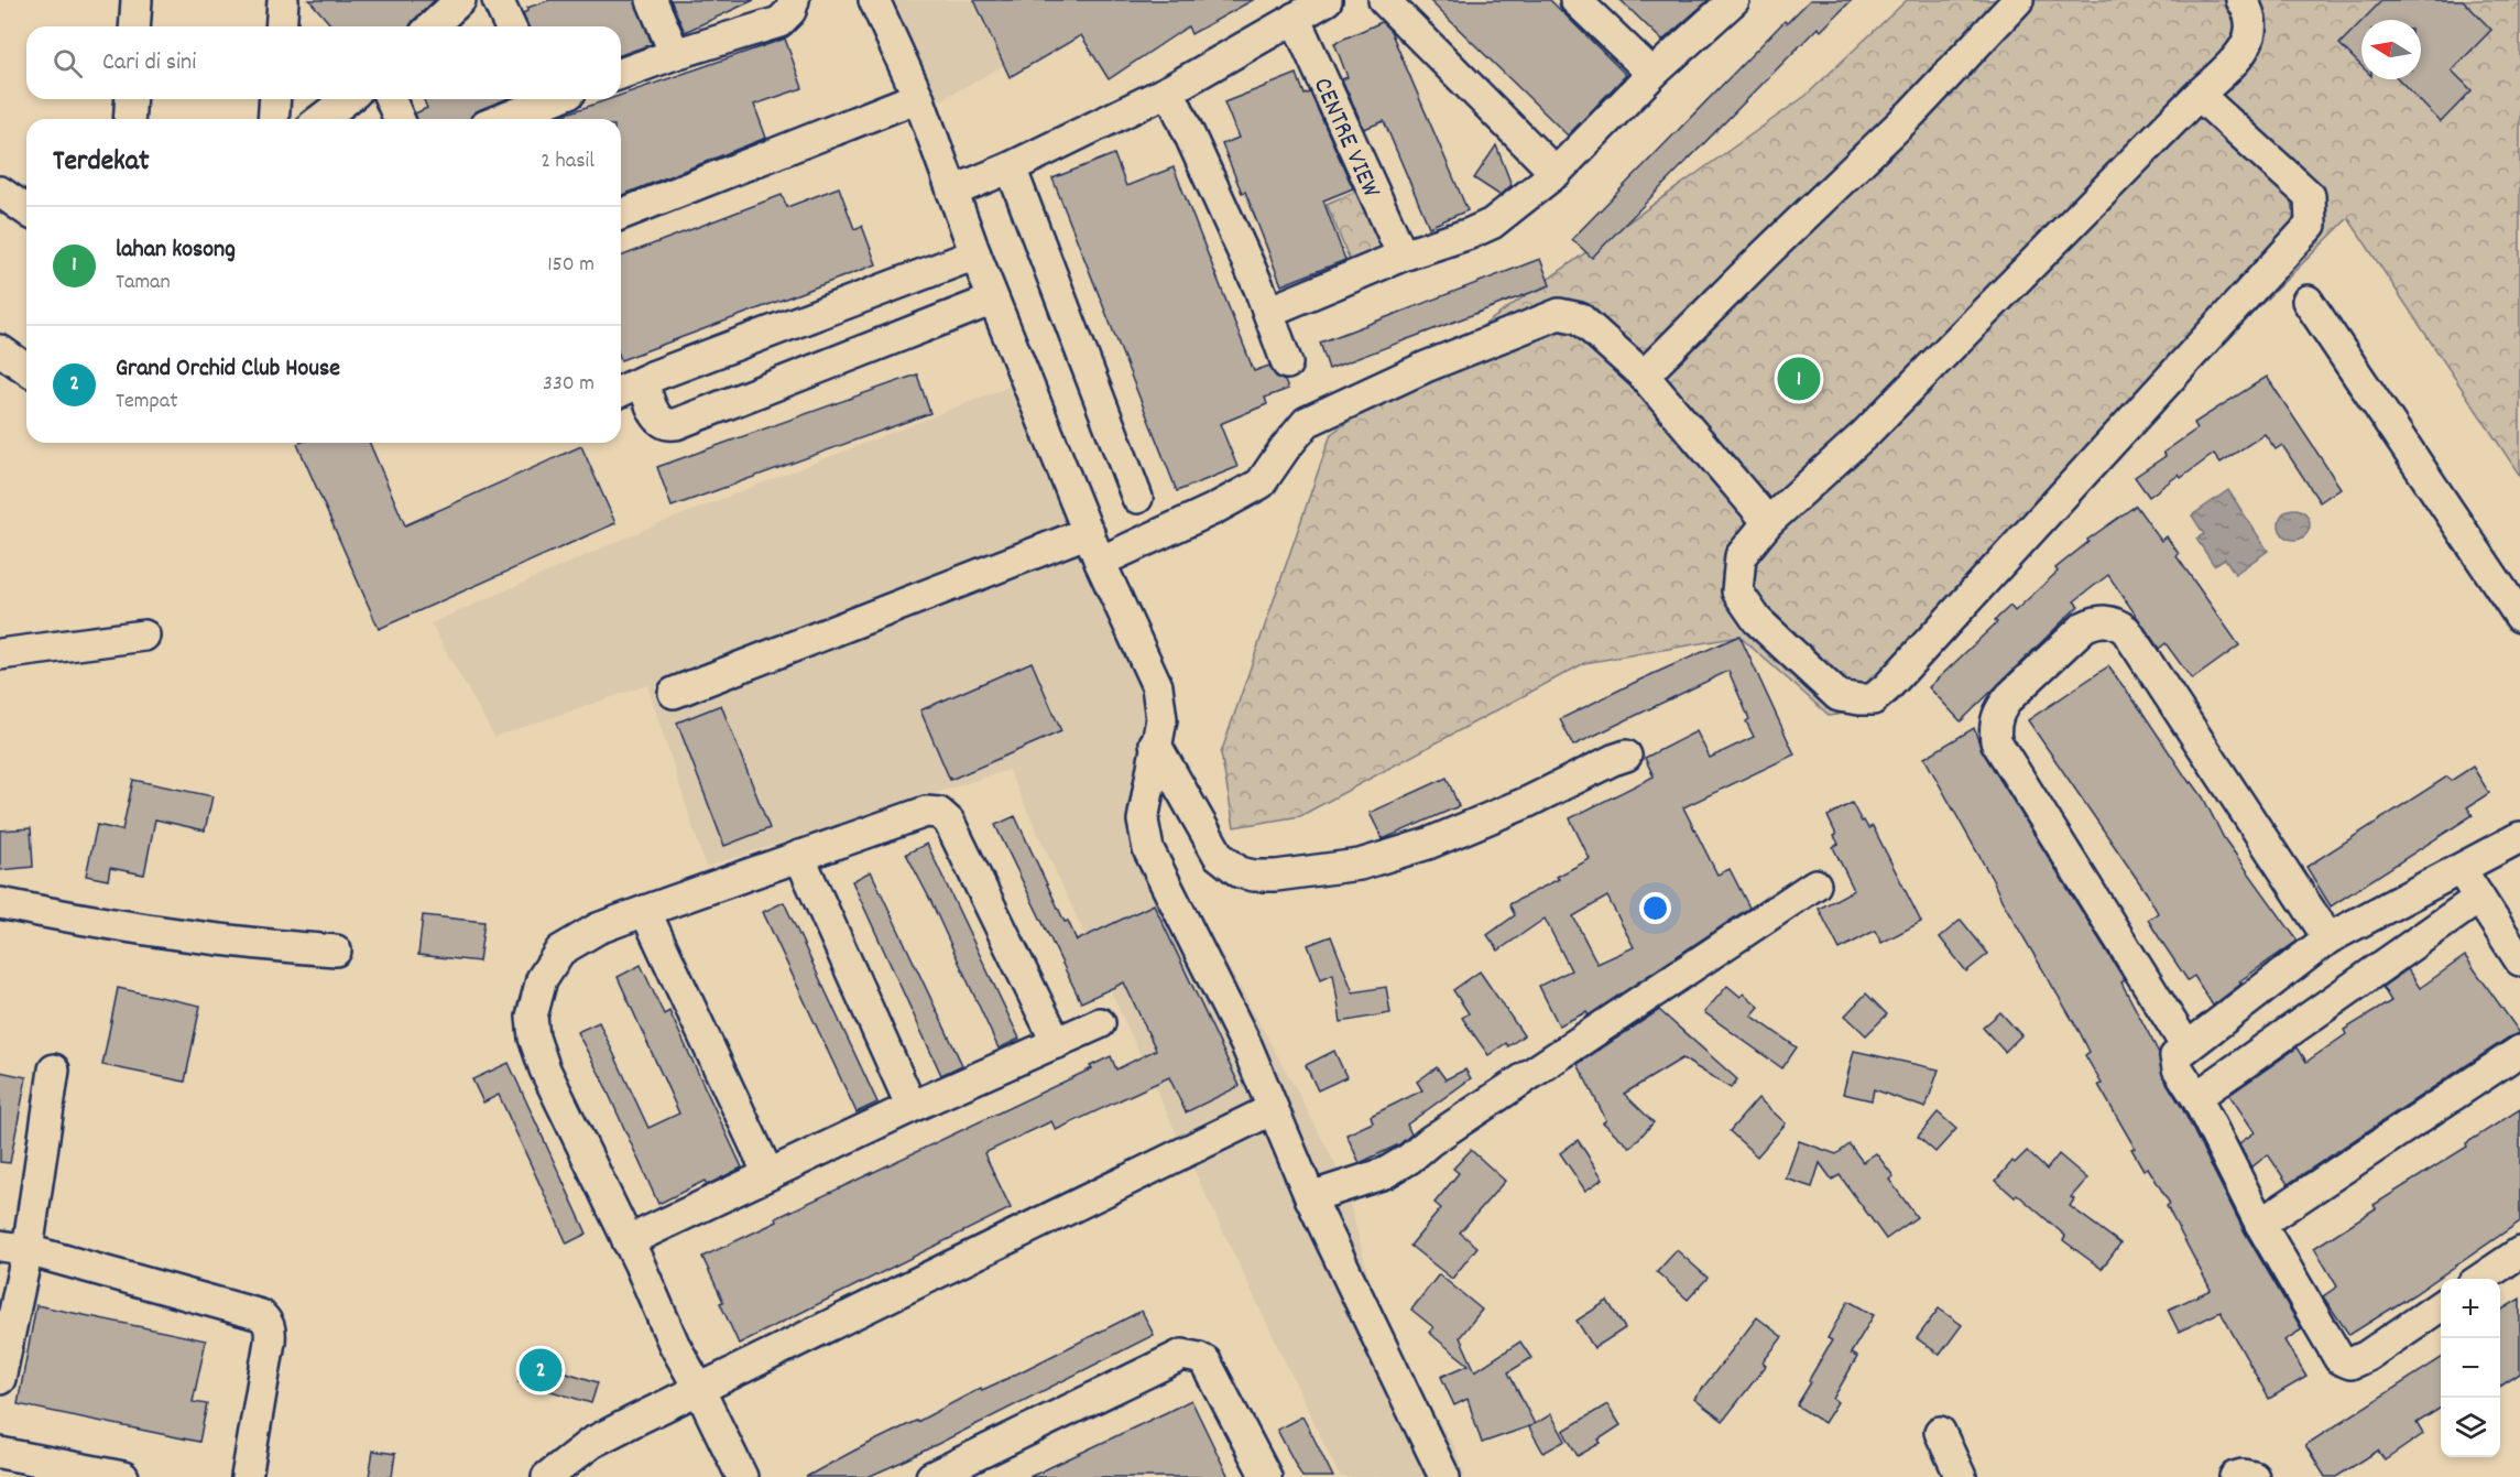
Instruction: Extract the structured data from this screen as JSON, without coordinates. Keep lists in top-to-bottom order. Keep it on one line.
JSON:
{"streets":{"street":["CENTRE VIEW"]},"north":"left","page":{"search":"Cari di sini","heading":["Terdekat","2 hasil"],"list":[{"mark":"1","name":"lahan kosong","note":"Taman","value":"150 m"},{"mark":"2","name":"Grand Orchid Club House","note":"Tempat","value":"330 m"}],"pins":["1","2"],"map_buttons":["+","−"]}}
